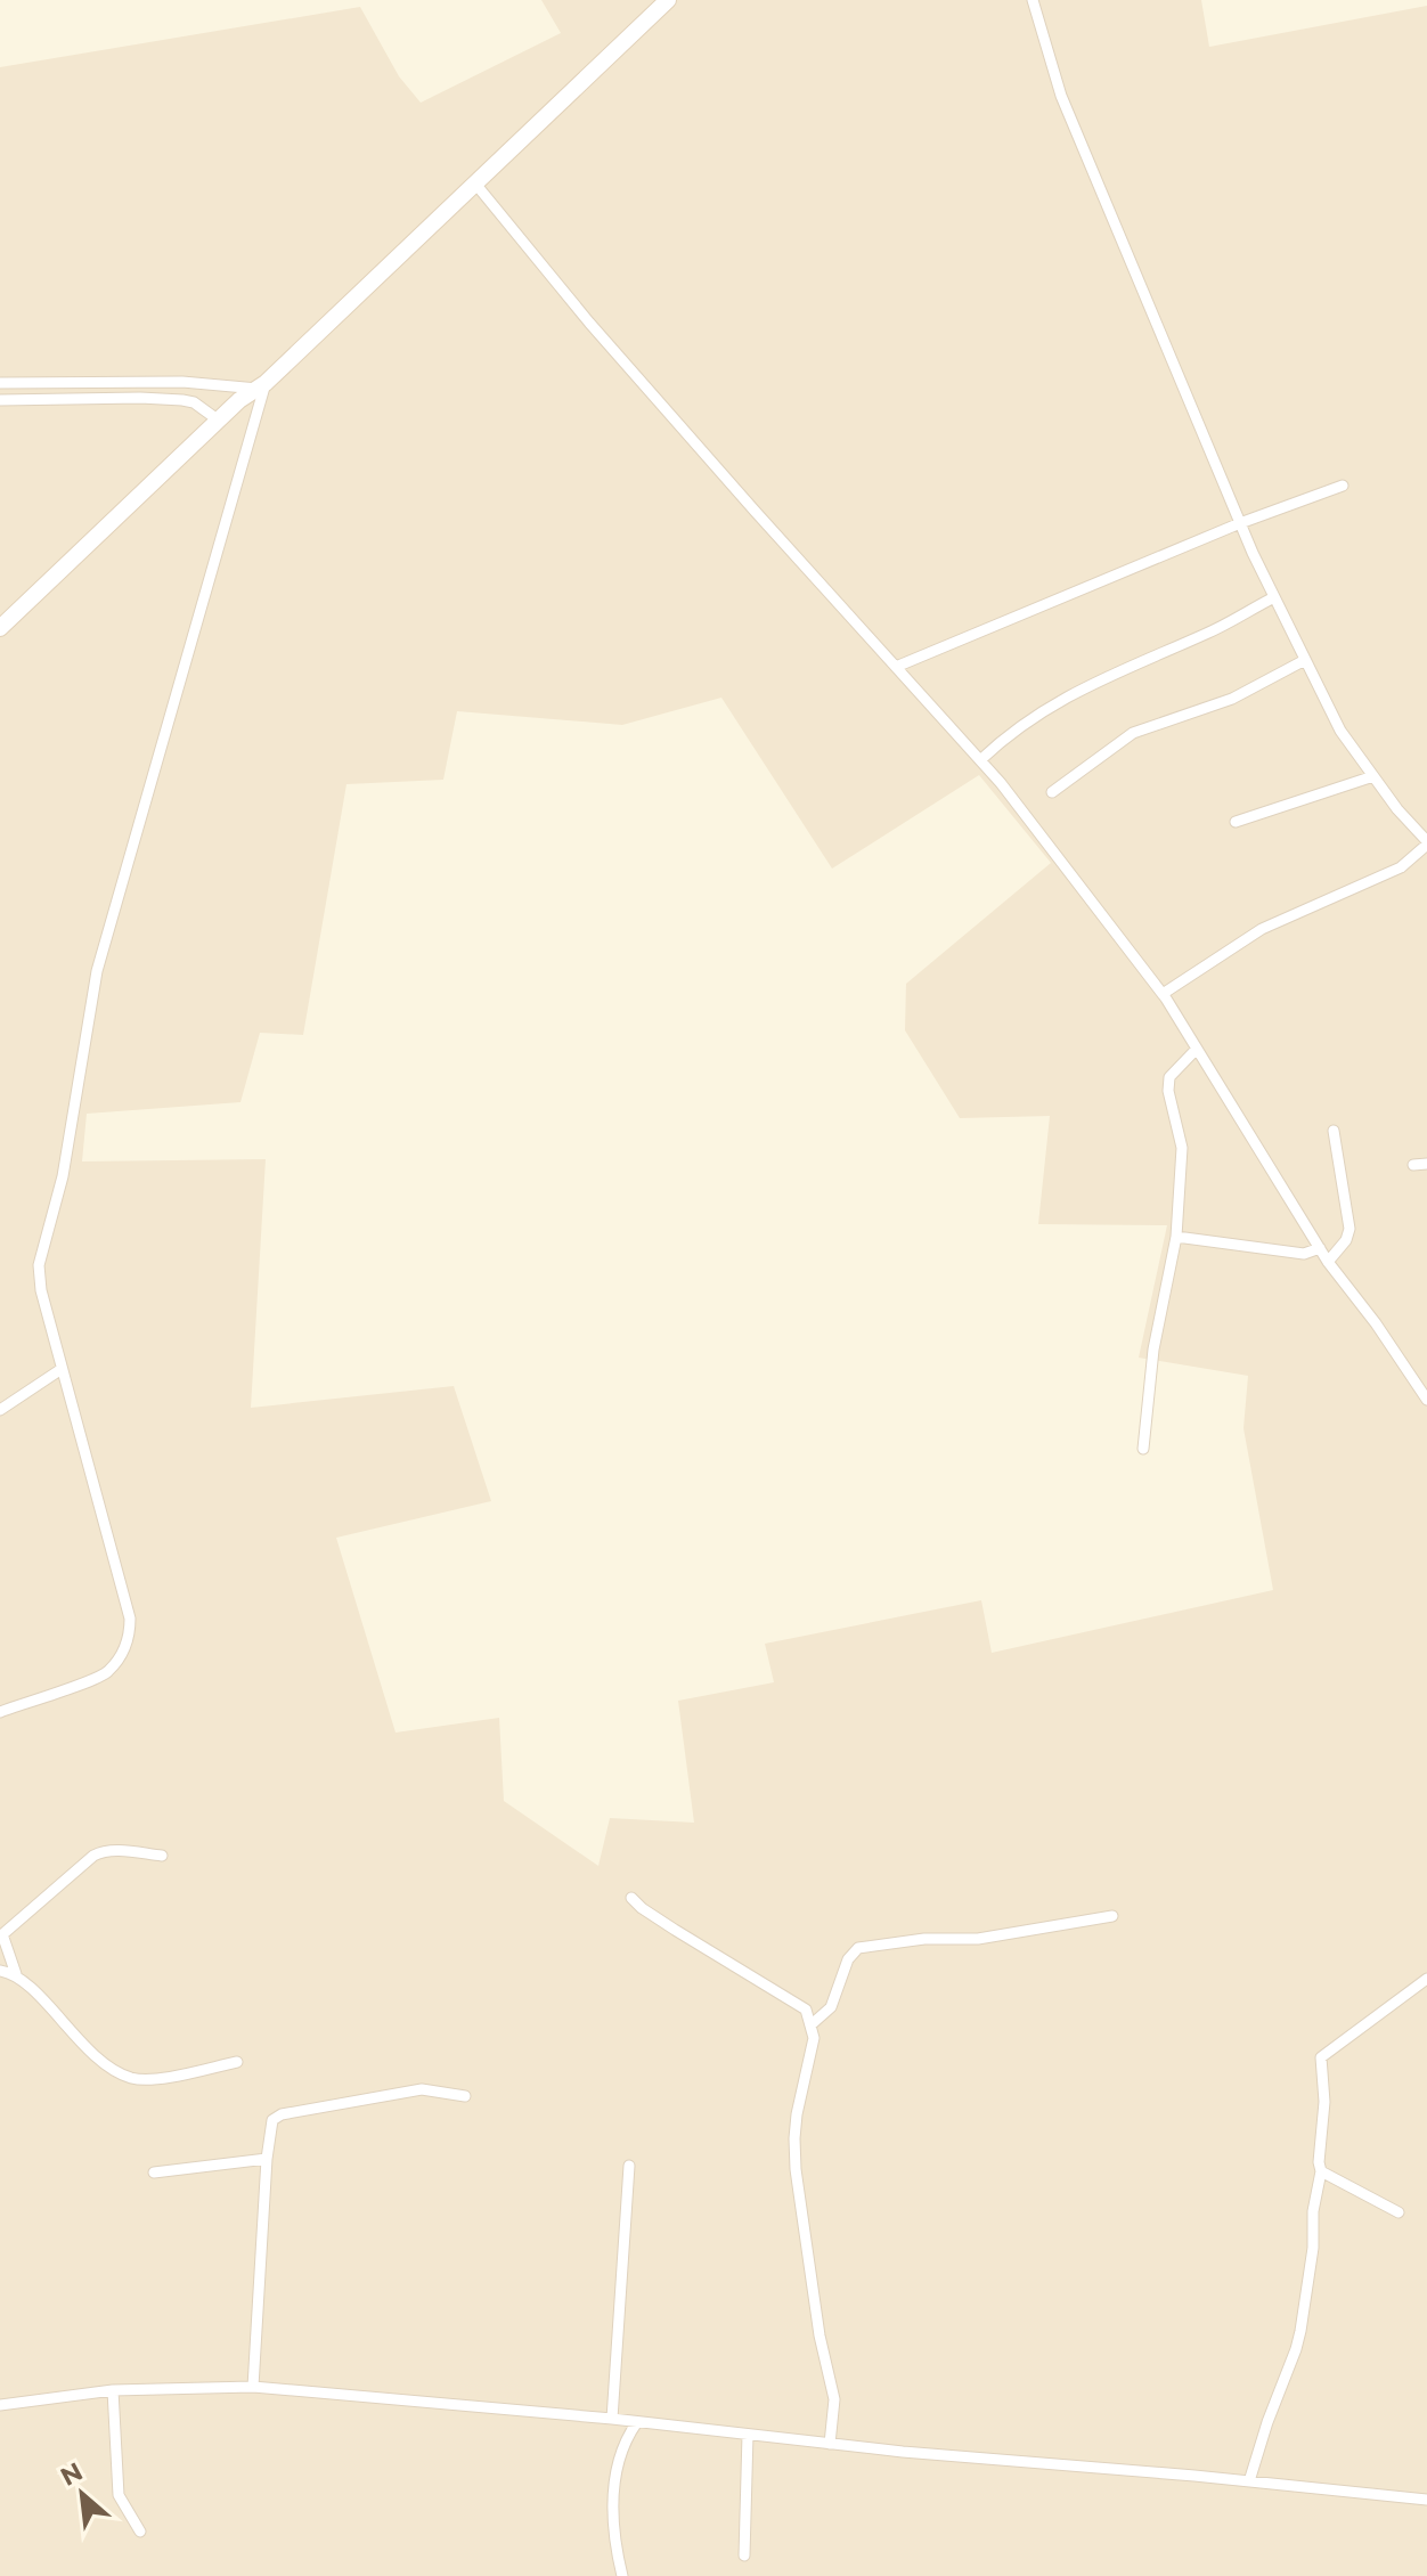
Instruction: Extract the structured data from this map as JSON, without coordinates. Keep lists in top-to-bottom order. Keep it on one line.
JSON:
{"north":"top left"}
